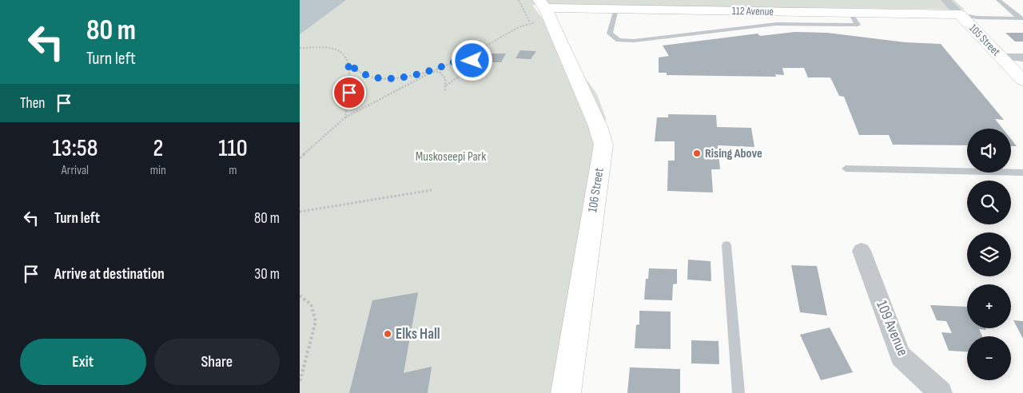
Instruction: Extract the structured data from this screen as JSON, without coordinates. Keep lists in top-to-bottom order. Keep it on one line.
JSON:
{"streets":{"street":["112 Avenue","105 Street","106 Street","109 Avenue"]},"crossings":[["112 Avenue","105 Street"],["112 Avenue","106 Street"]],"parks":["Muskoseepi Park"],"places":["Rising Above","Elks Hall"],"page":{"turn":["80 m","Turn left"],"then":"Then","eta":["13:58","Arrival","2","min","110","m"],"map_buttons":["+","−"],"list":[{"name":"Turn left","value":"80 m"},{"name":"Arrive at destination","value":"30 m"}],"buttons":["Exit","Share"]}}
